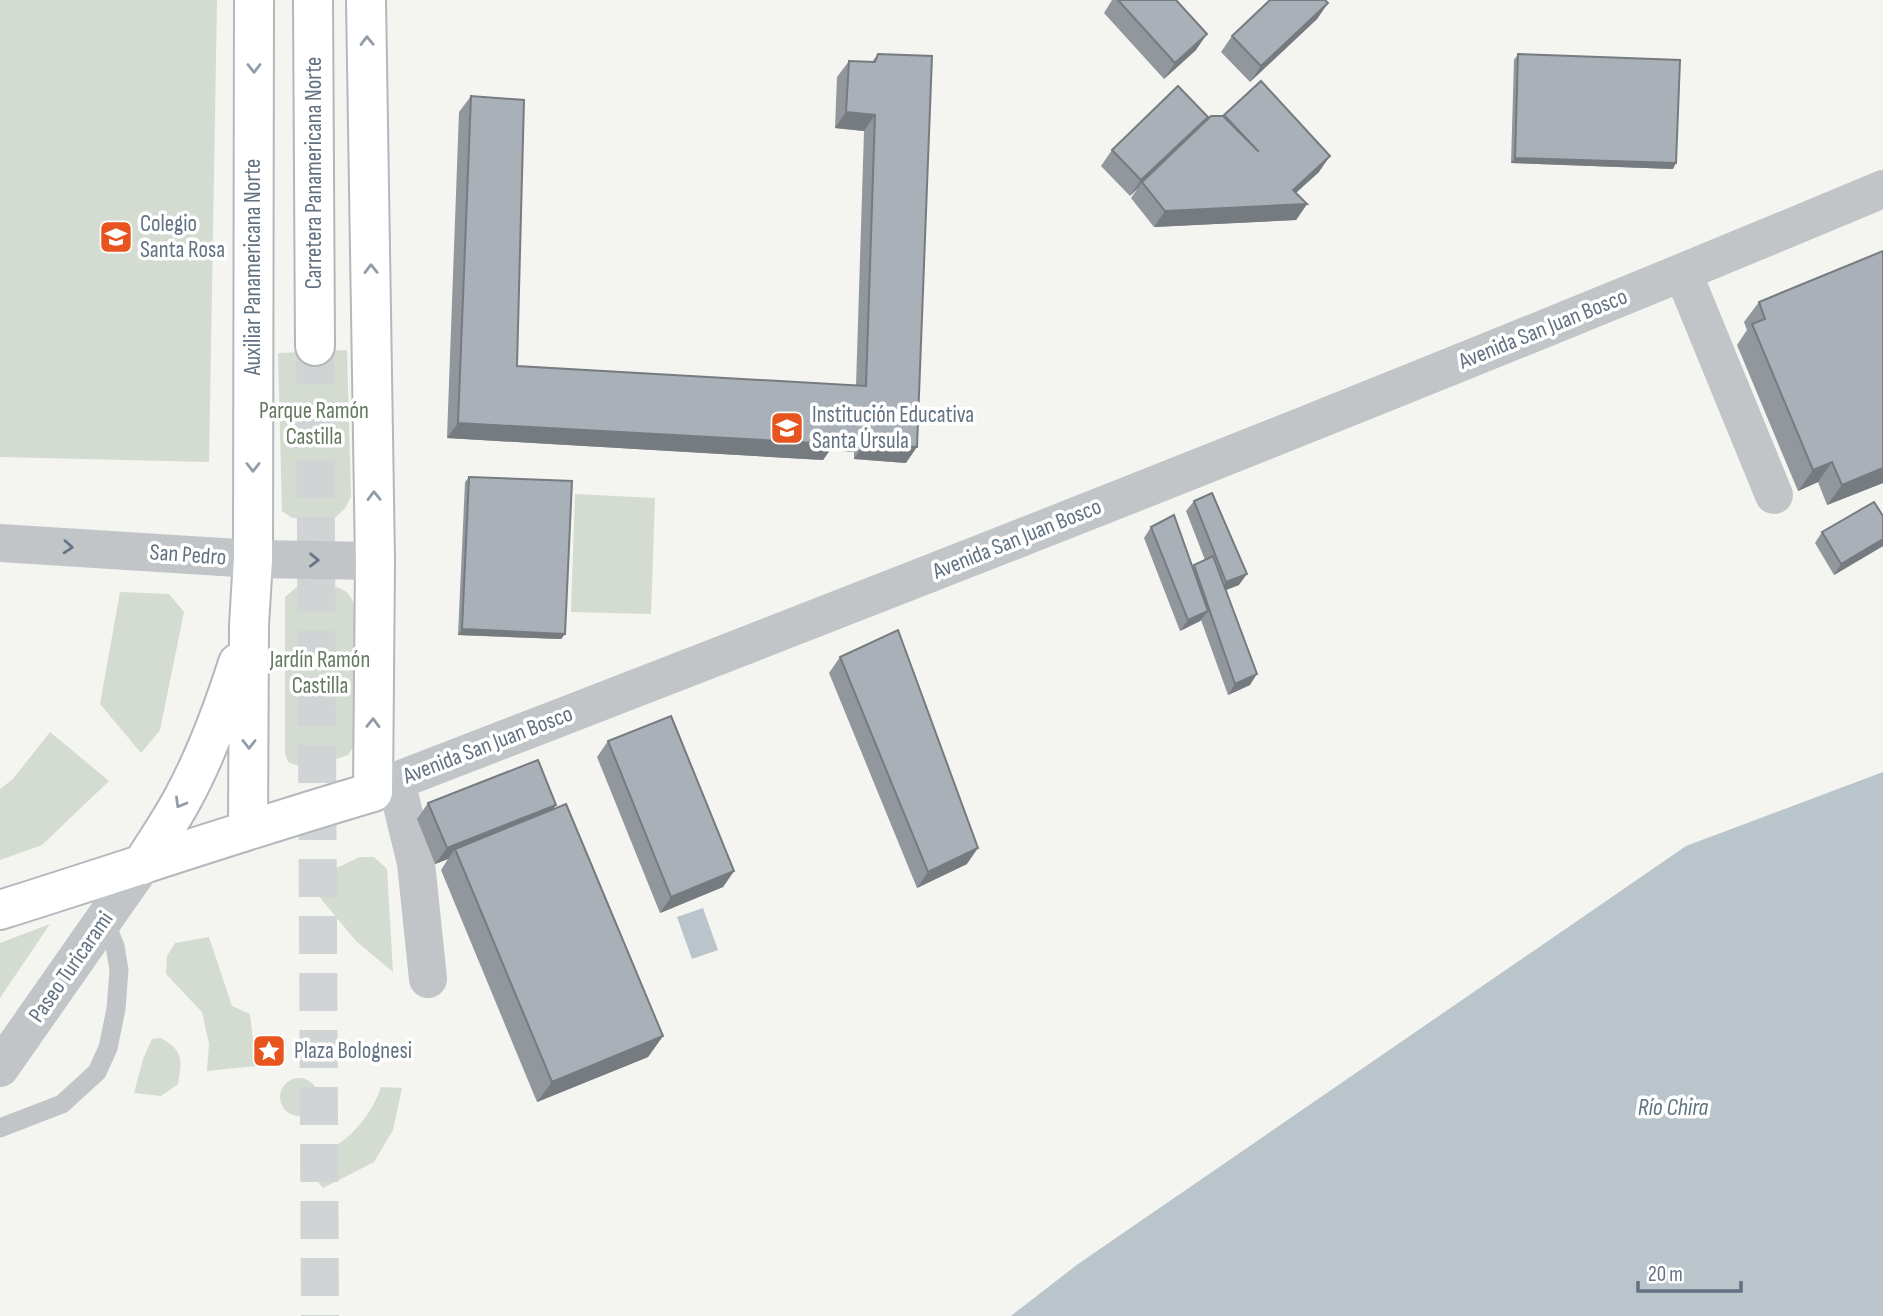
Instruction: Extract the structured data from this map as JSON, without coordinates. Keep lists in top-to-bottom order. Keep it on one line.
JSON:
{"streets":{"main road":["Carretera Panamericana Norte","Auxiliar Panamericana Norte","Avenida San Juan Bosco"],"street":["San Pedro","Paseo Turicarami"]},"crossings":[["Auxiliar Panamericana Norte","Avenida San Juan Bosco"],["Auxiliar Panamericana Norte","San Pedro"],["Avenida San Juan Bosco","Paseo Turicarami"]],"one_way":["San Pedro"],"water":["Río Chira"],"parks":["Parque Ramón Castilla","Jardín Ramón Castilla"],"places":{"school or university":["Colegio Santa Rosa","Institución Educativa Santa Úrsula"],"place":["Plaza Bolognesi"]},"scale_bar":"20 m"}
